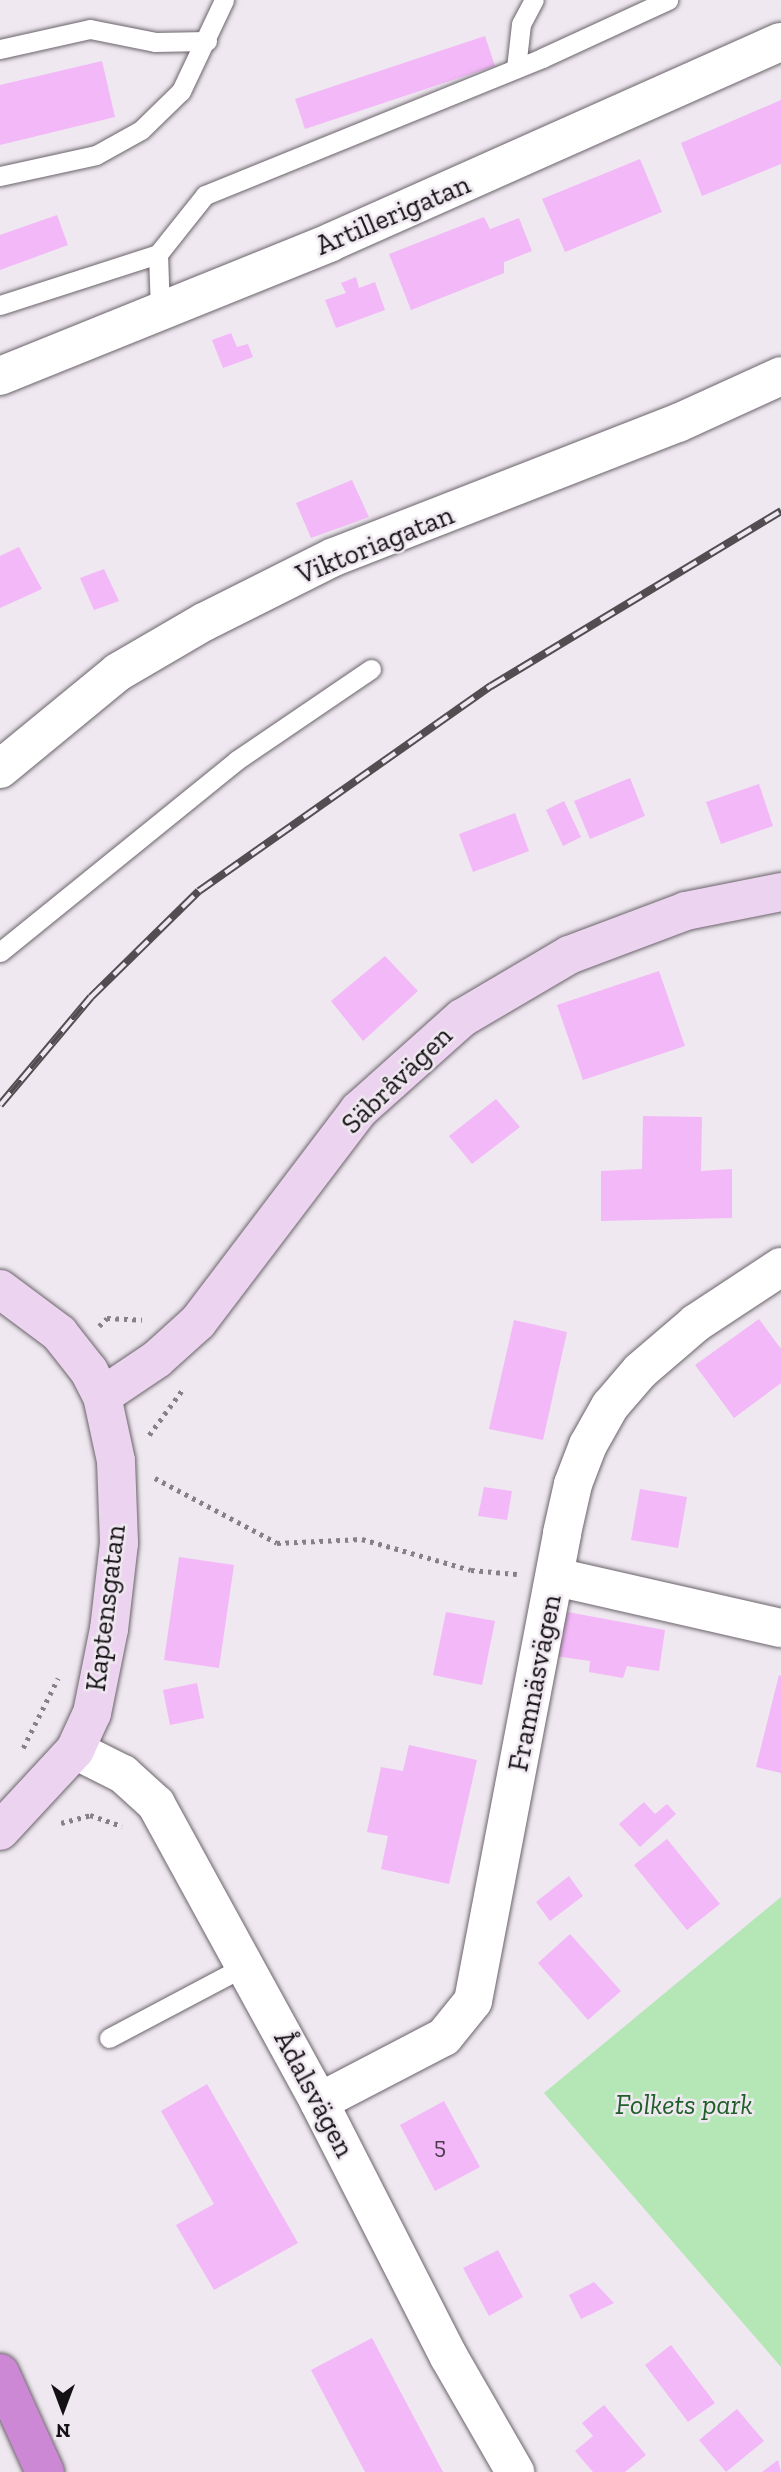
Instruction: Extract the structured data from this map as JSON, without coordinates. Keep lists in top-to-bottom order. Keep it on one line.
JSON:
{"streets":{"main road":["Säbråvägen","Kaptensgatan"],"street":["Artillerigatan","Viktoriagatan","Framnäsvägen","Ådalsvägen"]},"crossings":[["Säbråvägen","Kaptensgatan"],["Kaptensgatan","Ådalsvägen"],["Framnäsvägen","Ådalsvägen"]],"parks":["Folkets park"],"house_numbers":["5"],"north":"bottom"}
